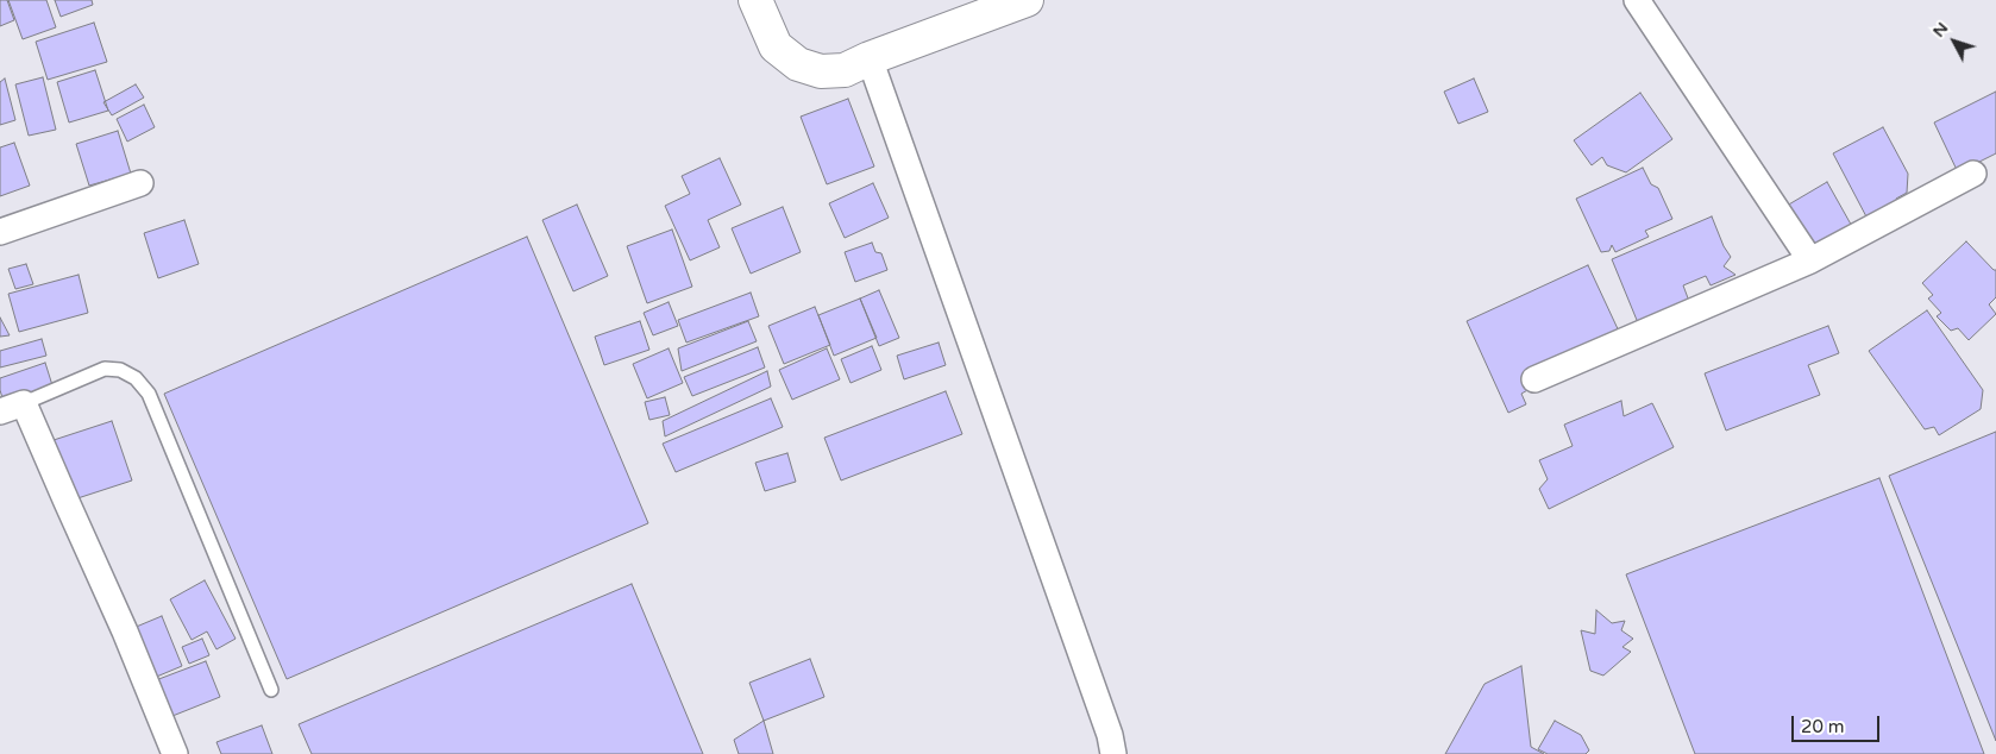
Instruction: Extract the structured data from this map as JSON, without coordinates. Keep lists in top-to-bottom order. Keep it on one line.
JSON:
{"scale_bar":"20 m","north":"top left"}
